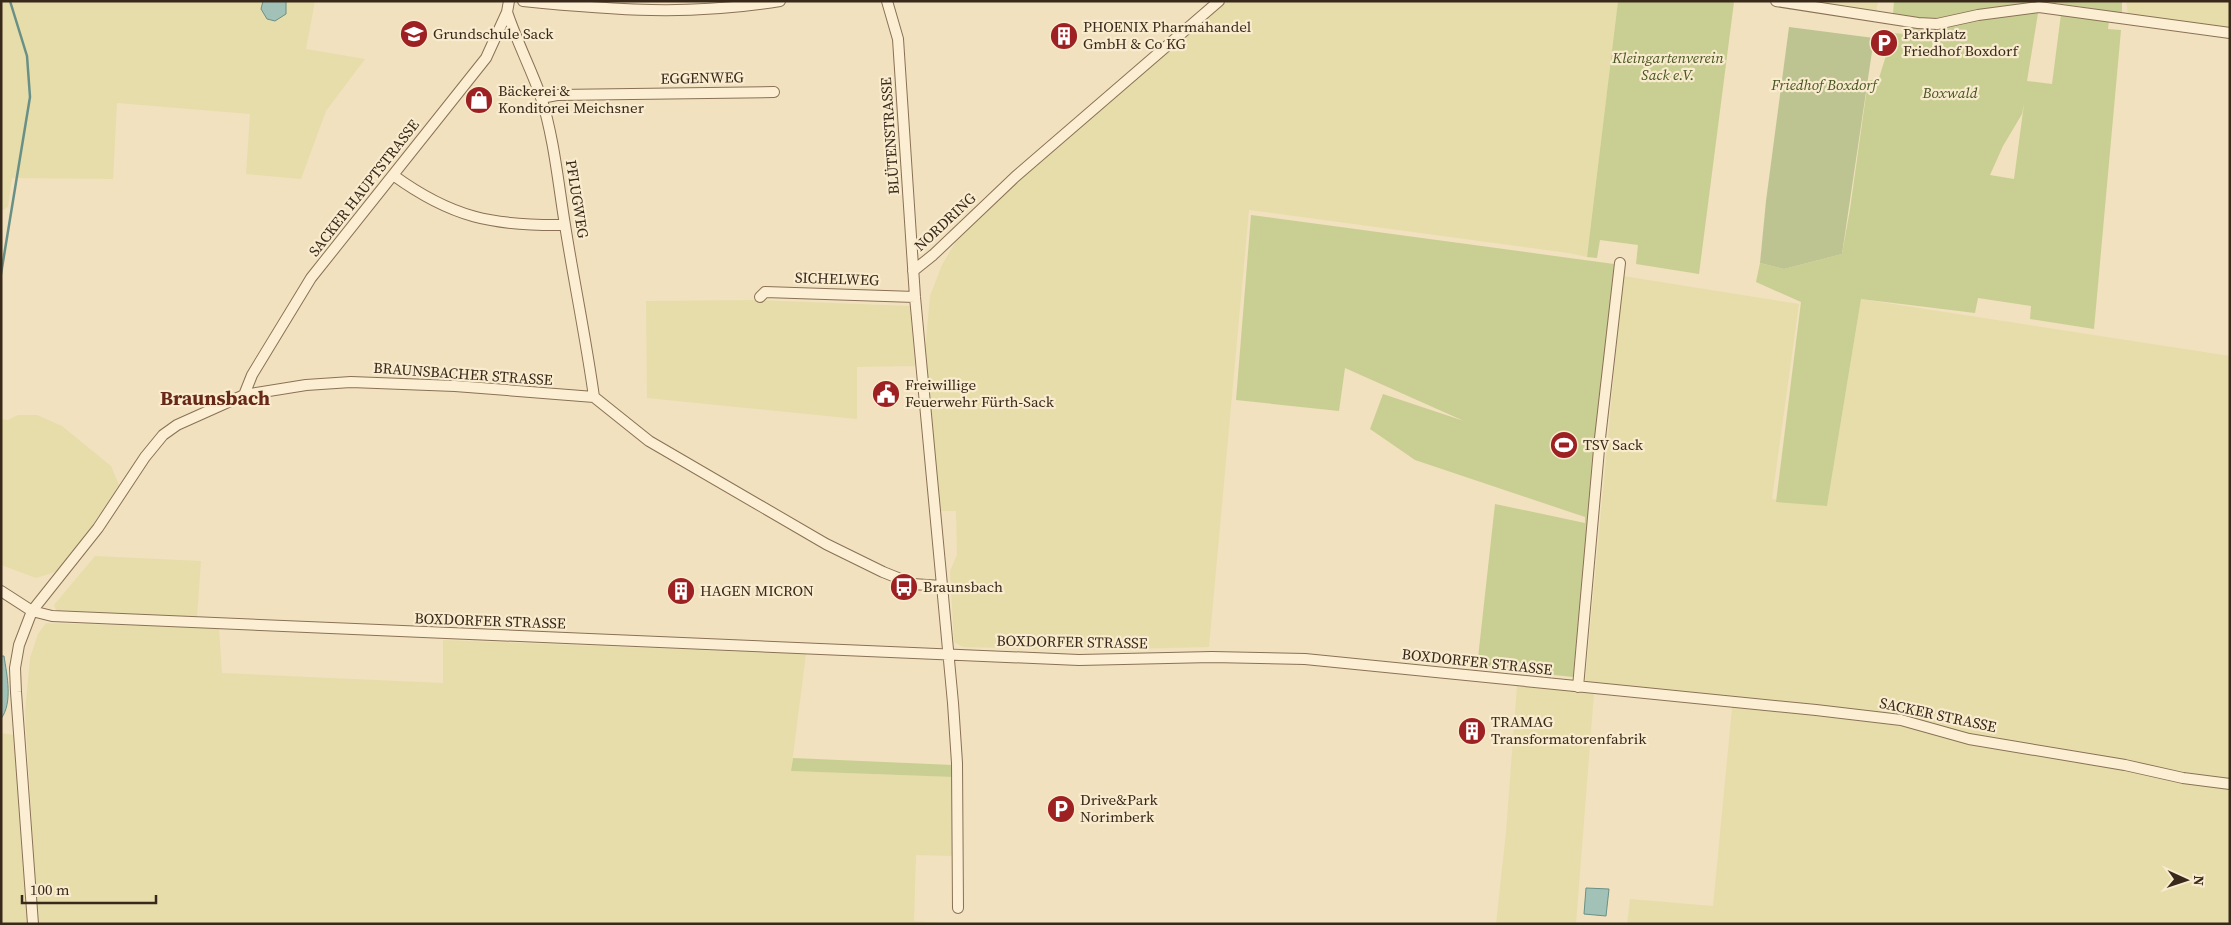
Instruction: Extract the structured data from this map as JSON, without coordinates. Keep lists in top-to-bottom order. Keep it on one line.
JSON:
{"streets":{"street":["EGGENWEG","BLÜTENSTRASSE","SACKER HAUPTSTRASSE","PFLUGWEG","NORDRING","SICHELWEG","BRAUNSBACHER STRASSE","BOXDORFER STRASSE","SACKER STRASSE"]},"crossings":[["EGGENWEG","PFLUGWEG"],["BLÜTENSTRASSE","NORDRING"],["SACKER HAUPTSTRASSE","PFLUGWEG"],["SACKER HAUPTSTRASSE","BRAUNSBACHER STRASSE"],["PFLUGWEG","BRAUNSBACHER STRASSE"],["NORDRING","SICHELWEG"],["NORDRING","BOXDORFER STRASSE"],["BRAUNSBACHER STRASSE","BOXDORFER STRASSE"],["BOXDORFER STRASSE","SACKER STRASSE"]],"districts":["Braunsbach"],"parks":["Kleingartenverein Sack e.V.","Friedhof Boxdorf","Boxwald"],"places":{"school or university":["Grundschule Sack"],"building":["PHOENIX Pharmahandel GmbH & Co KG","HAGEN MICRON","TRAMAG Transformatorenfabrik"],"parking":["Parkplatz Friedhof Boxdorf","Drive&Park Norimberk"],"shop":["Bäckerei & Konditorei Meichsner"],"public building":["Freiwillige Feuerwehr Fürth-Sack"],"sports":["TSV Sack"],"bus stop":["Braunsbach"]},"scale_bar":"100 m","north":"right"}
